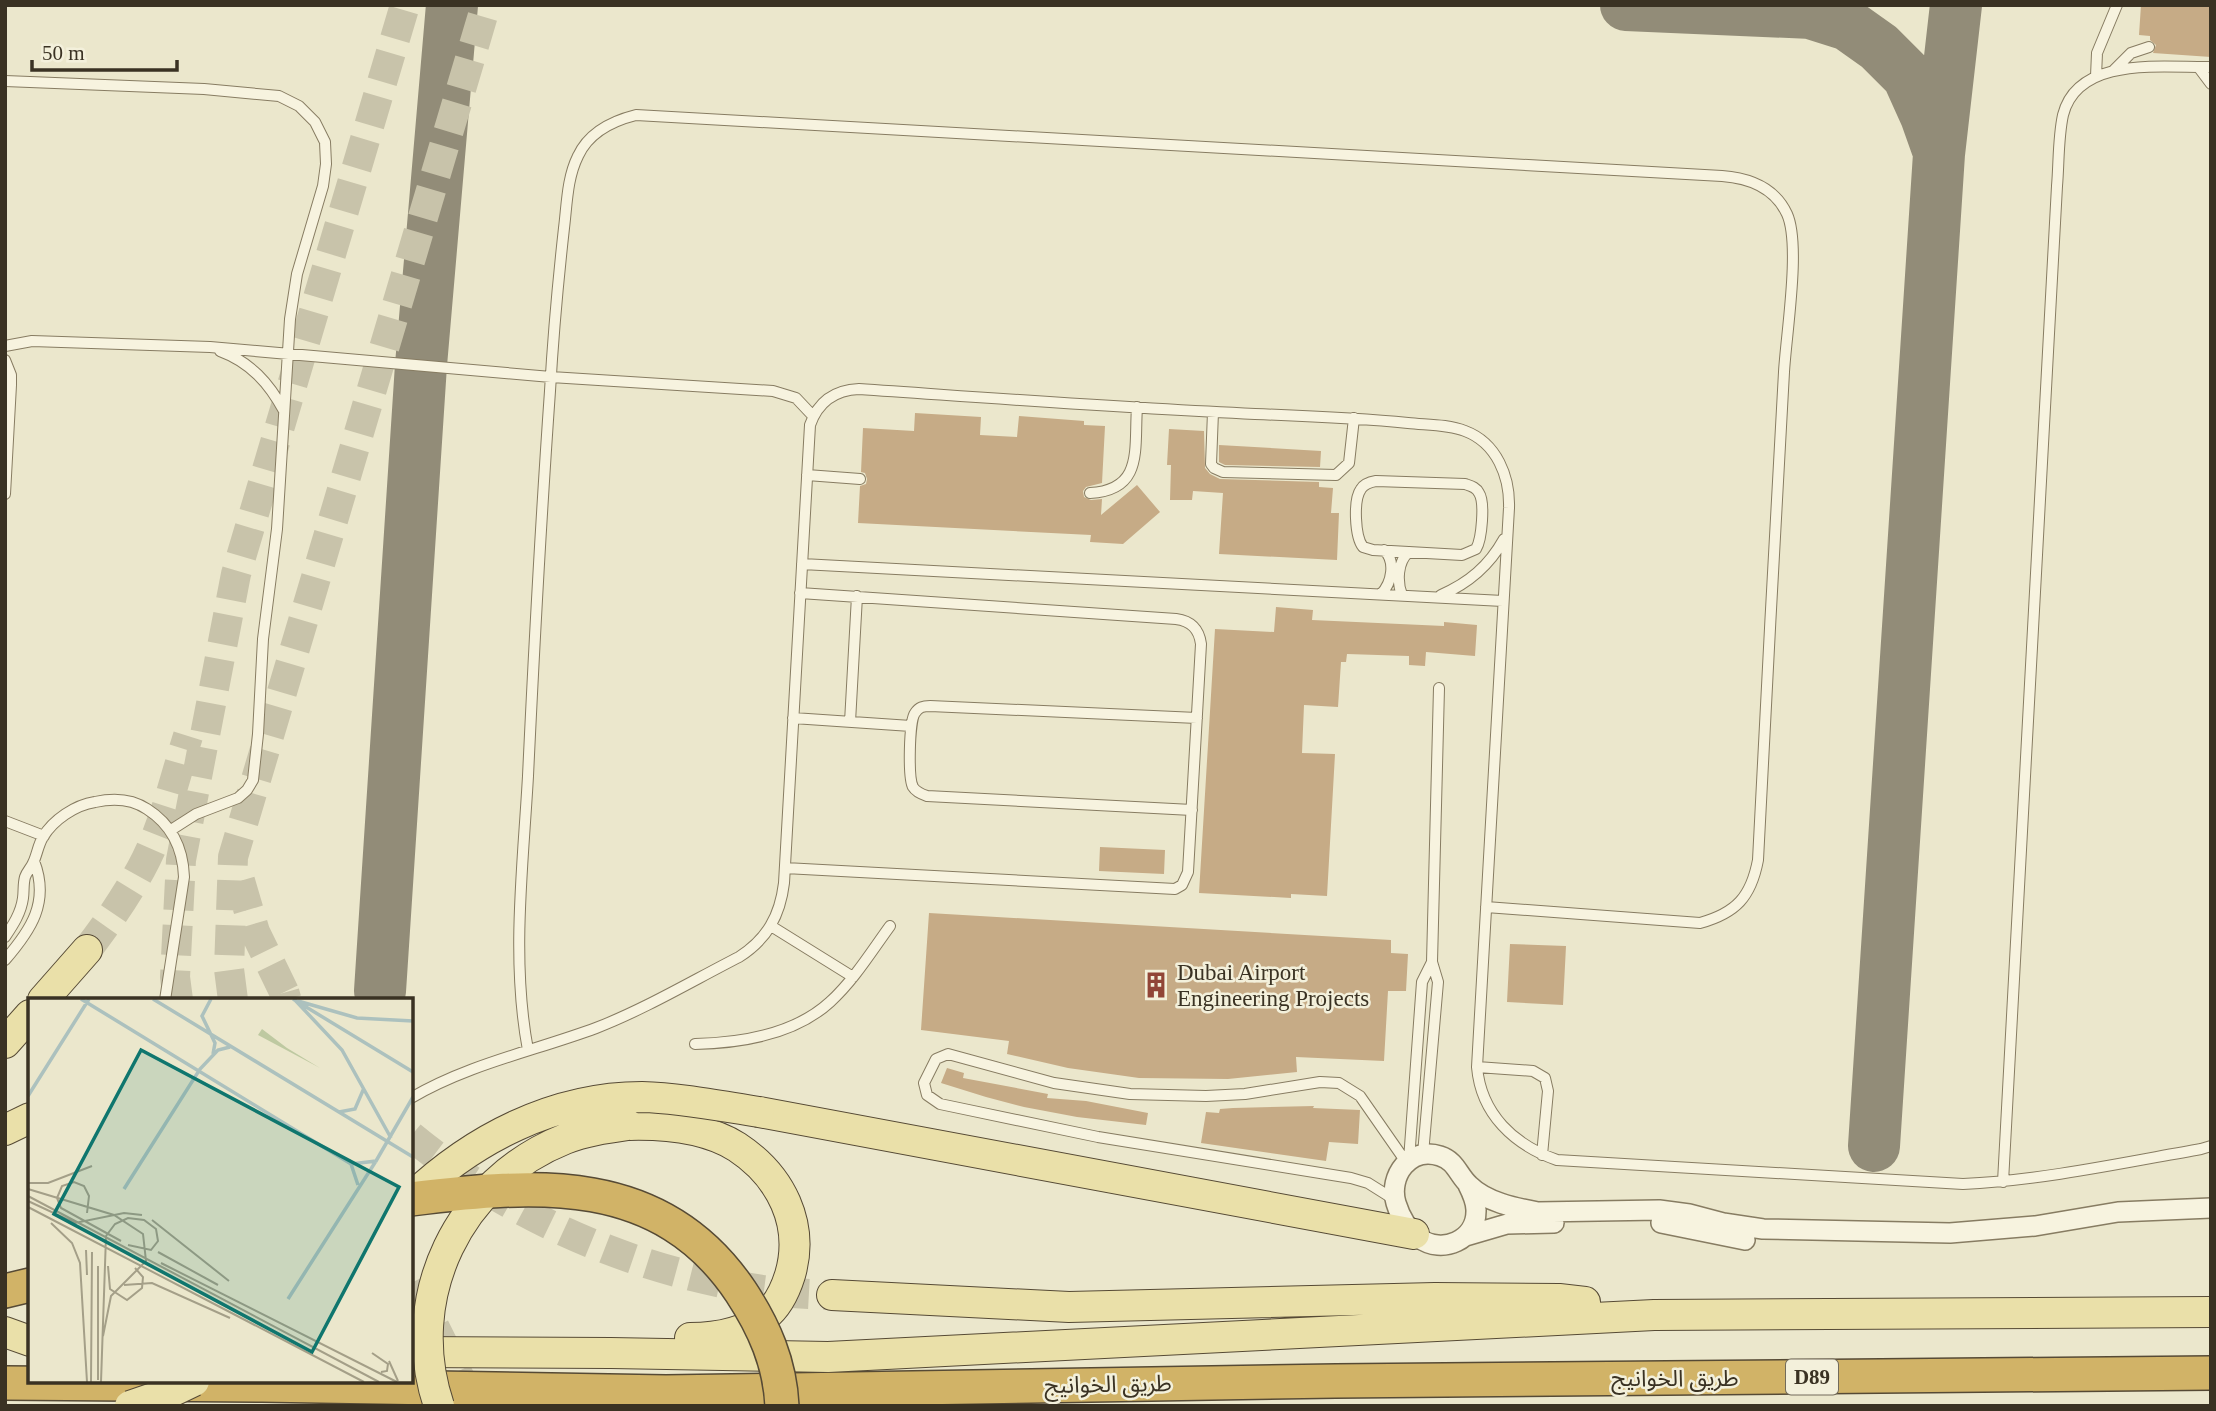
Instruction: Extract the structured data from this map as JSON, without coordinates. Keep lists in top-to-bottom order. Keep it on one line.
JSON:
{"streets":{"highway":["D89","طريق الخوانيج"]},"places":{"building":["Dubai Airport Engineering Projects"]},"scale_bar":"50 m"}
